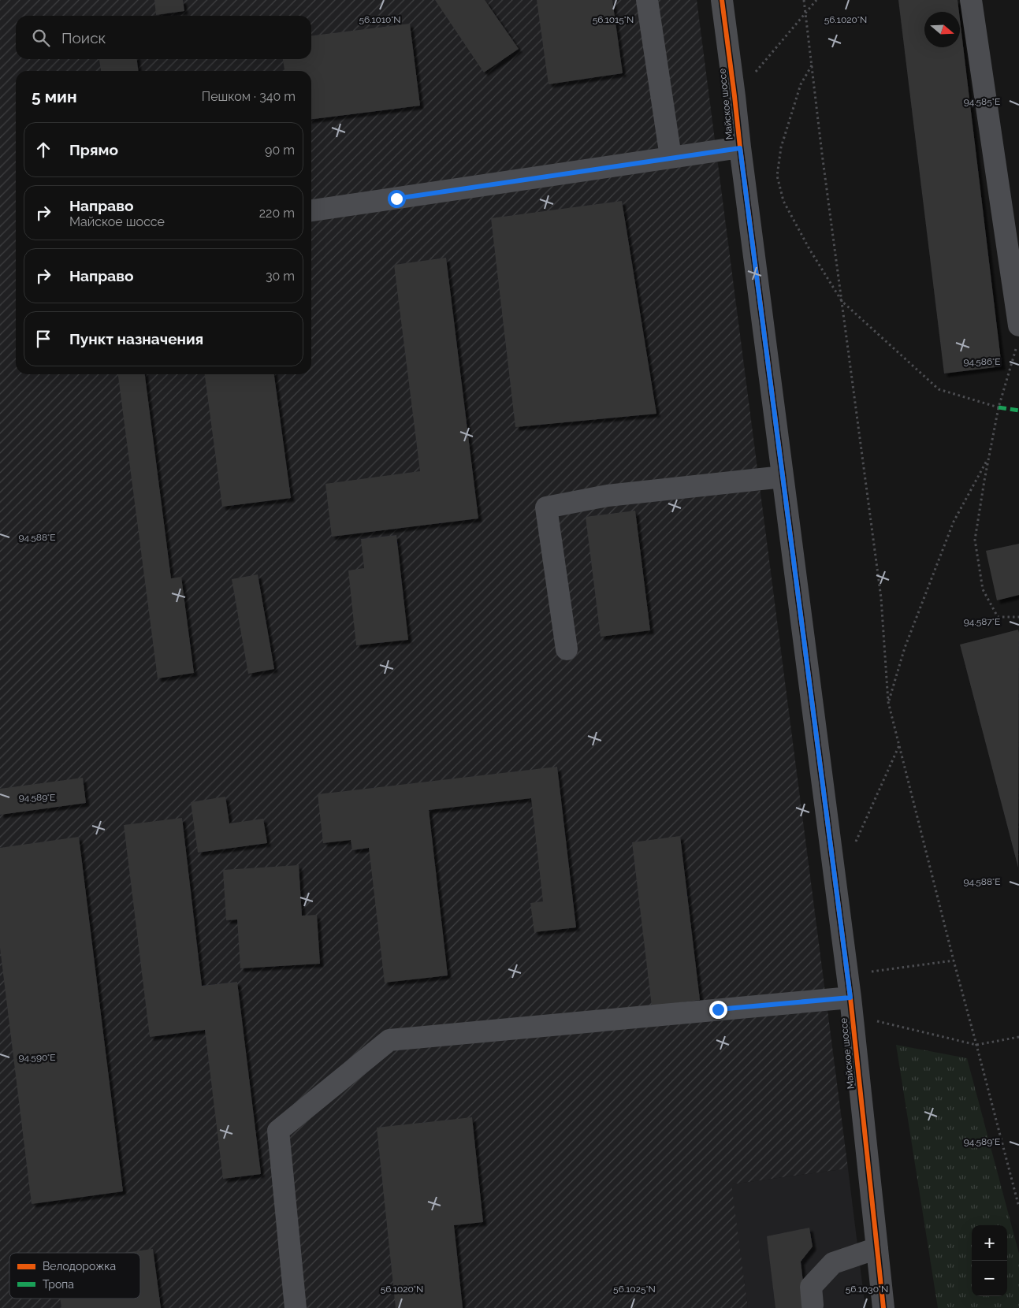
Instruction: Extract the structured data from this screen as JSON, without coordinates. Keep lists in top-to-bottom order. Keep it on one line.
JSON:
{"streets":{"street":["Майское шоссе"]},"legend":["Велодорожка","Тропа"],"north":"right","page":{"search":"Поиск","heading":["5 мин","Пешком · 340 m"],"list":[["Прямо","90 m"],["Направо","Майское шоссе","220 m"],["Направо","30 m"],"Пункт назначения"],"map_buttons":["+","−"]},"coordinates":["56.1015°N","56.1020°N","56.1010°N","94.585°E","94.586°E","94.588°E","94.587°E","94.589°E","94.590°E","56.1025°N","56.1030°N"]}
